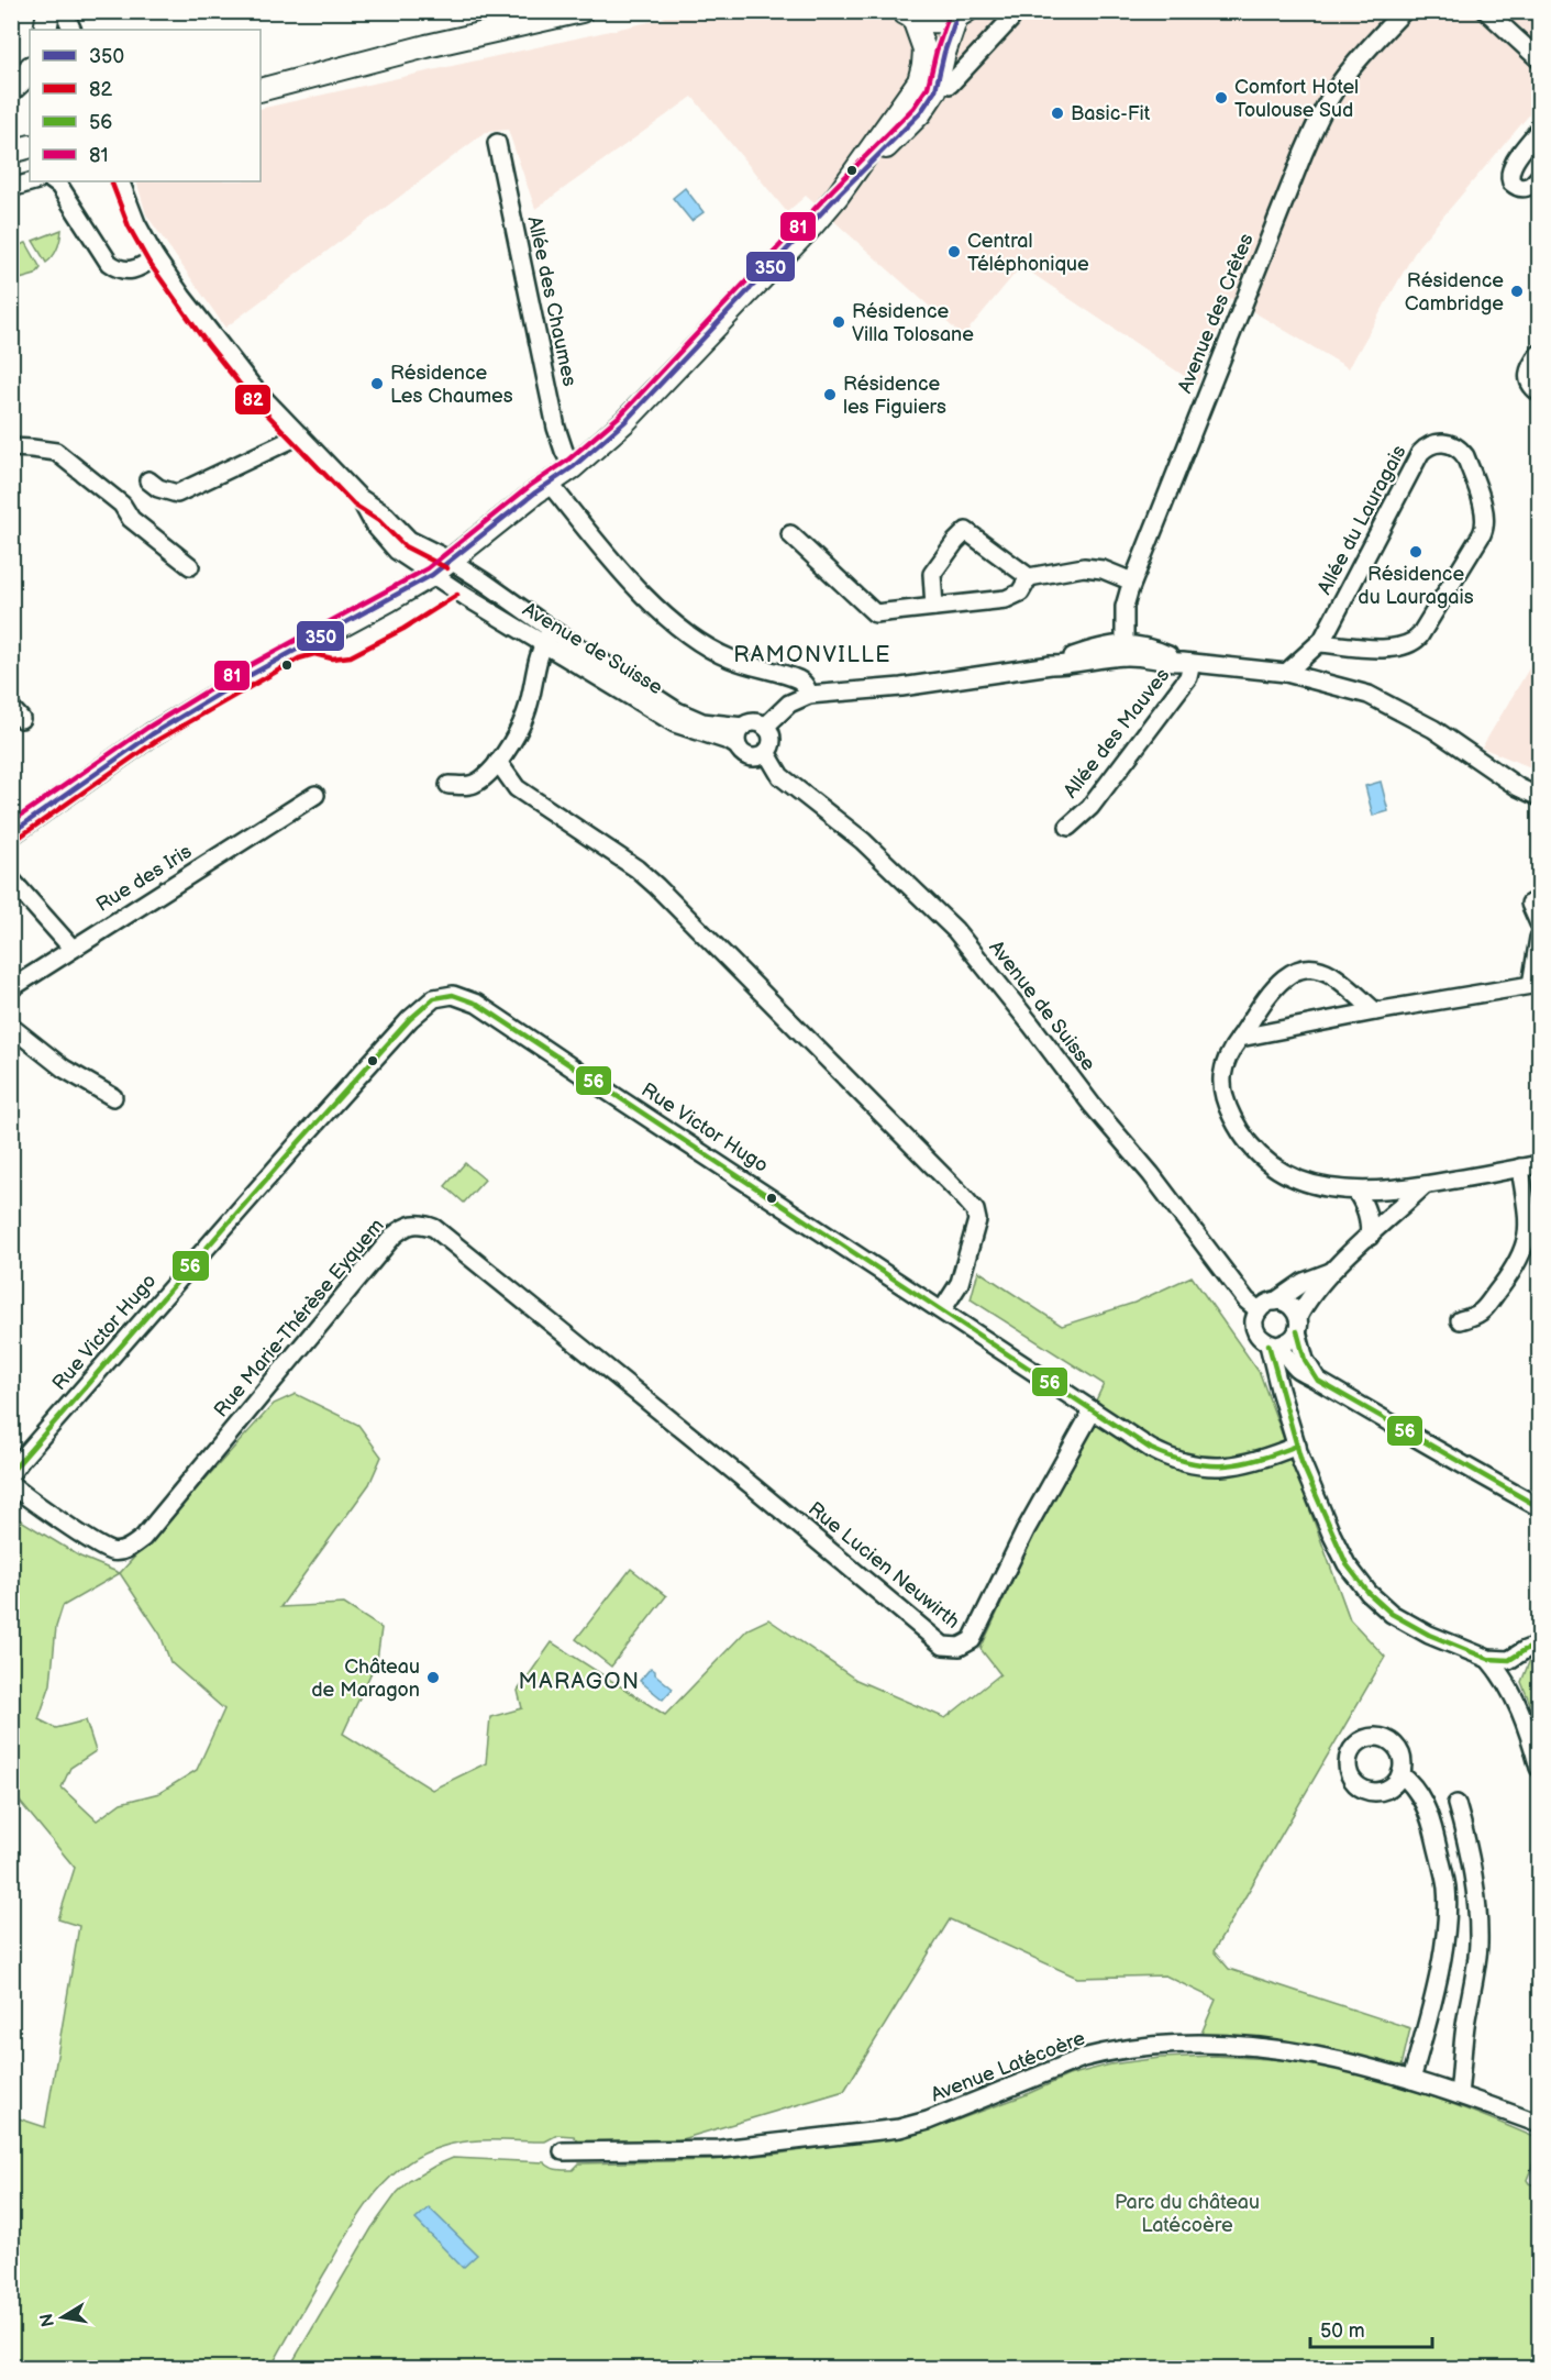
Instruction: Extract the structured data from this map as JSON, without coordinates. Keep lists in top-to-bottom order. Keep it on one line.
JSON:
{"streets":{"street":["Allée des Chaumes","Avenue des Crêtes","Allée du Lauragais","Avenue de Suisse","Allée des Mauves","Rue des Iris","Rue Victor Hugo","Rue Marie-Thérèse Eyquem","Rue Lucien Neuwirth","Avenue Latécoère"]},"crossings":[["Rue Victor Hugo","Rue Lucien Neuwirth"],["Rue Marie-Thérèse Eyquem","Rue Lucien Neuwirth"]],"districts":["RAMONVILLE","MARAGON"],"parks":["Parc du château Latécoère"],"places":["Comfort Hotel Toulouse Sud","Basic-Fit","Central Téléphonique","Résidence Cambridge","Résidence Villa Tolosane","Résidence Les Chaumes","Résidence les Figuiers","Résidence du Lauragais","Château de Maragon"],"lines":["transit line 81","transit line 350","transit line 82","transit line 56"],"legend":["350","82","56","81"],"scale_bar":"50 m","north":"left"}
